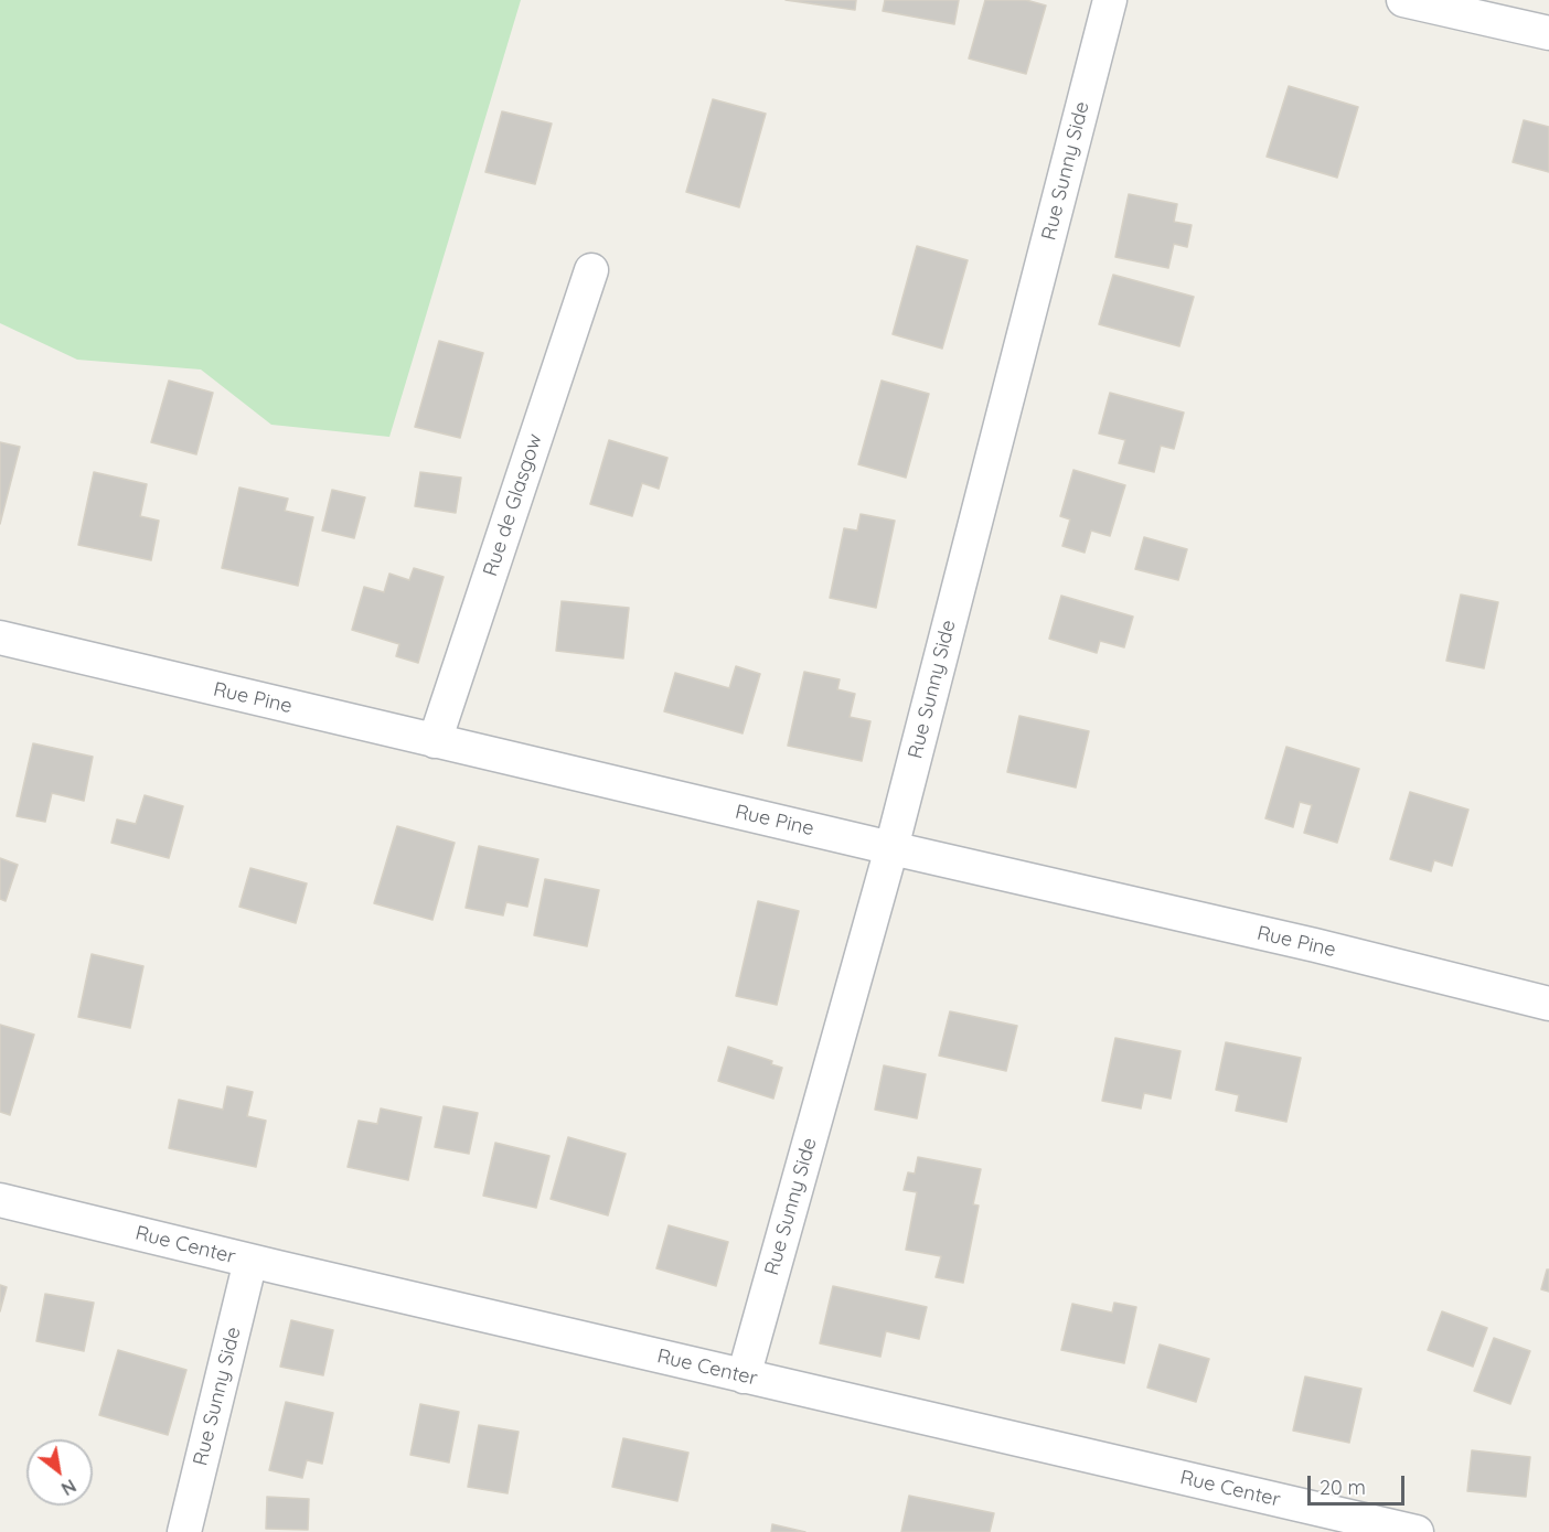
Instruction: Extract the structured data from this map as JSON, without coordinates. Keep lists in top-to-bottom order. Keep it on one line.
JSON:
{"streets":{"street":["Rue Sunny Side","Rue de Glasgow","Rue Pine","Rue Center"]},"crossings":[["Rue Sunny Side","Rue Pine"],["Rue Sunny Side","Rue Center"],["Rue de Glasgow","Rue Pine"]],"scale_bar":"20 m","north":"bottom right"}
